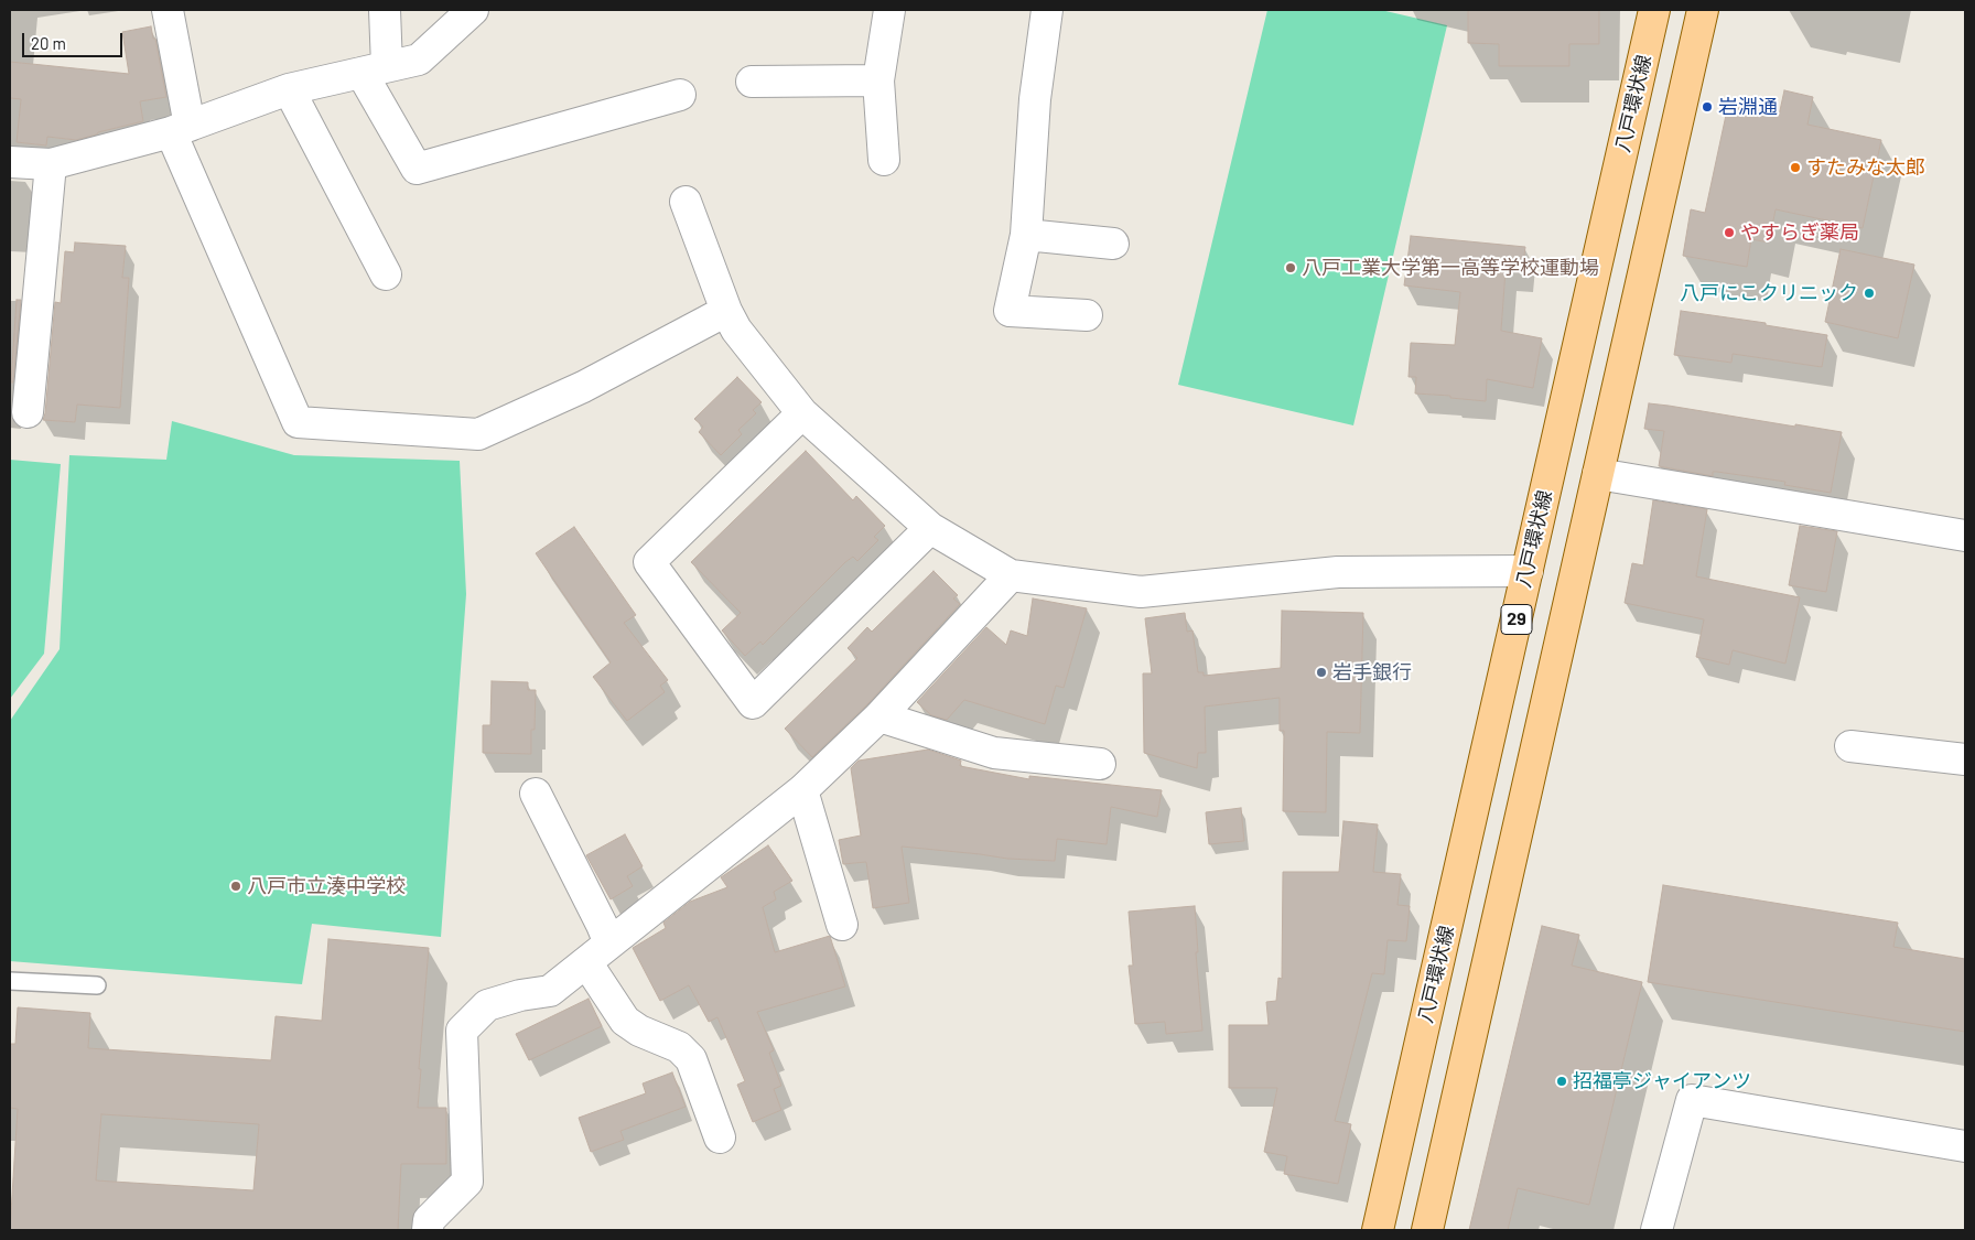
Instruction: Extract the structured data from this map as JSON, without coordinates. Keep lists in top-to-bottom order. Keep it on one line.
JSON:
{"streets":{"main road":["八戸環状線","29"]},"places":["岩淵通","すたみな太郎","やすらぎ薬局","八戸工業大学第一高等学校運動場","八戸にこクリニック","岩手銀行","八戸市立湊中学校","招福亭ジャイアンツ"],"scale_bar":"20 m"}
